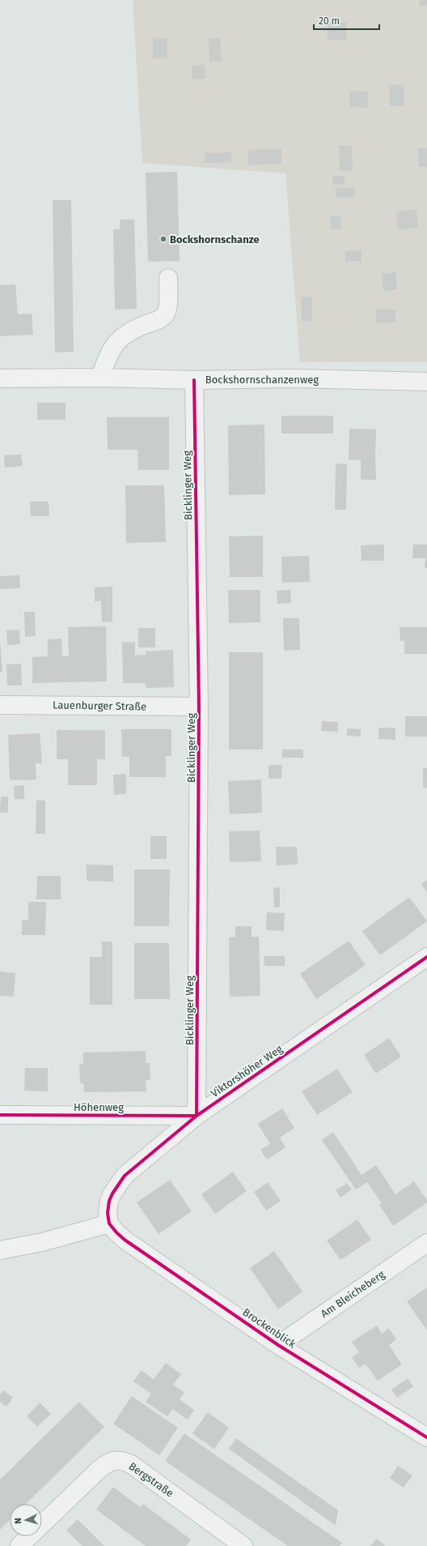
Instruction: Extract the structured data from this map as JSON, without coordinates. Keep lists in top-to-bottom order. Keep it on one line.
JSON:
{"streets":{"street":["Bockshornschanzenweg","Bicklinger Weg","Lauenburger Straße","Viktorshöher Weg","Höhenweg","Am Bleicheberg","Brockenblick","Bergstraße"]},"crossings":[["Bockshornschanzenweg","Bicklinger Weg"],["Bicklinger Weg","Lauenburger Straße"],["Bicklinger Weg","Viktorshöher Weg"],["Bicklinger Weg","Höhenweg"],["Viktorshöher Weg","Höhenweg"],["Viktorshöher Weg","Brockenblick"],["Am Bleicheberg","Brockenblick"]],"places":["Bockshornschanze"],"scale_bar":"20 m","north":"left"}
